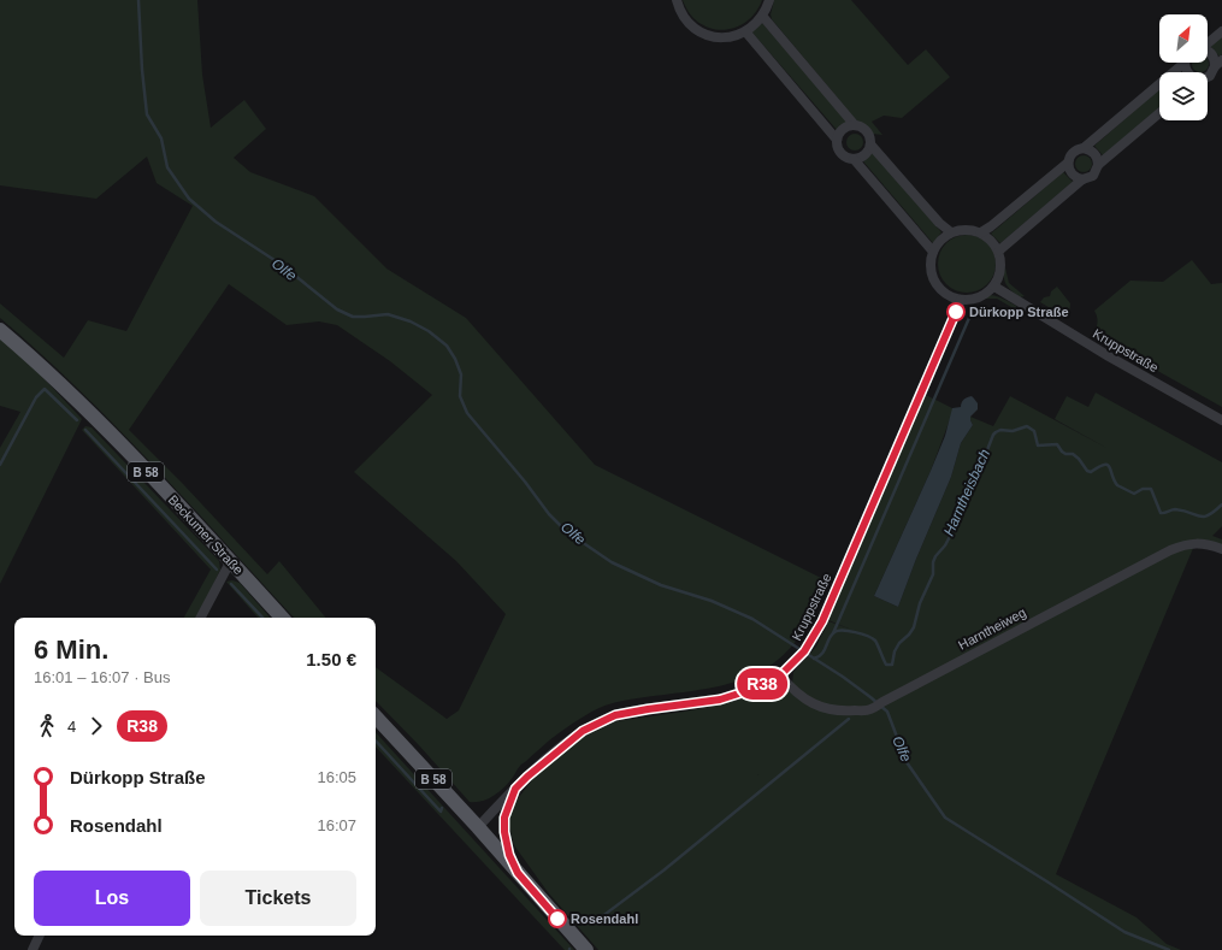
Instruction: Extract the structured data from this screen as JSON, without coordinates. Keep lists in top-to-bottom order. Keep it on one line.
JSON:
{"streets":{"main road":["B 58","Beckumer Straße"],"street":["Kruppstraße","Harntheiweg"]},"crossings":[["Kruppstraße","B 58"],["Kruppstraße","Harntheiweg"]],"water":["Olfe","Harntheisbach"],"places":["Dürkopp Straße","Rosendahl"],"lines":["bus line R38"],"north":"top right","page":{"on_map":"R38","heading":["6 Min.","16:01 – 16:07 · Bus","1.50 €"],"legs":["4","R38"],"list":[{"name":"Dürkopp Straße","value":"16:05"},{"name":"Rosendahl","value":"16:07"}],"buttons":["Los","Tickets"]}}
